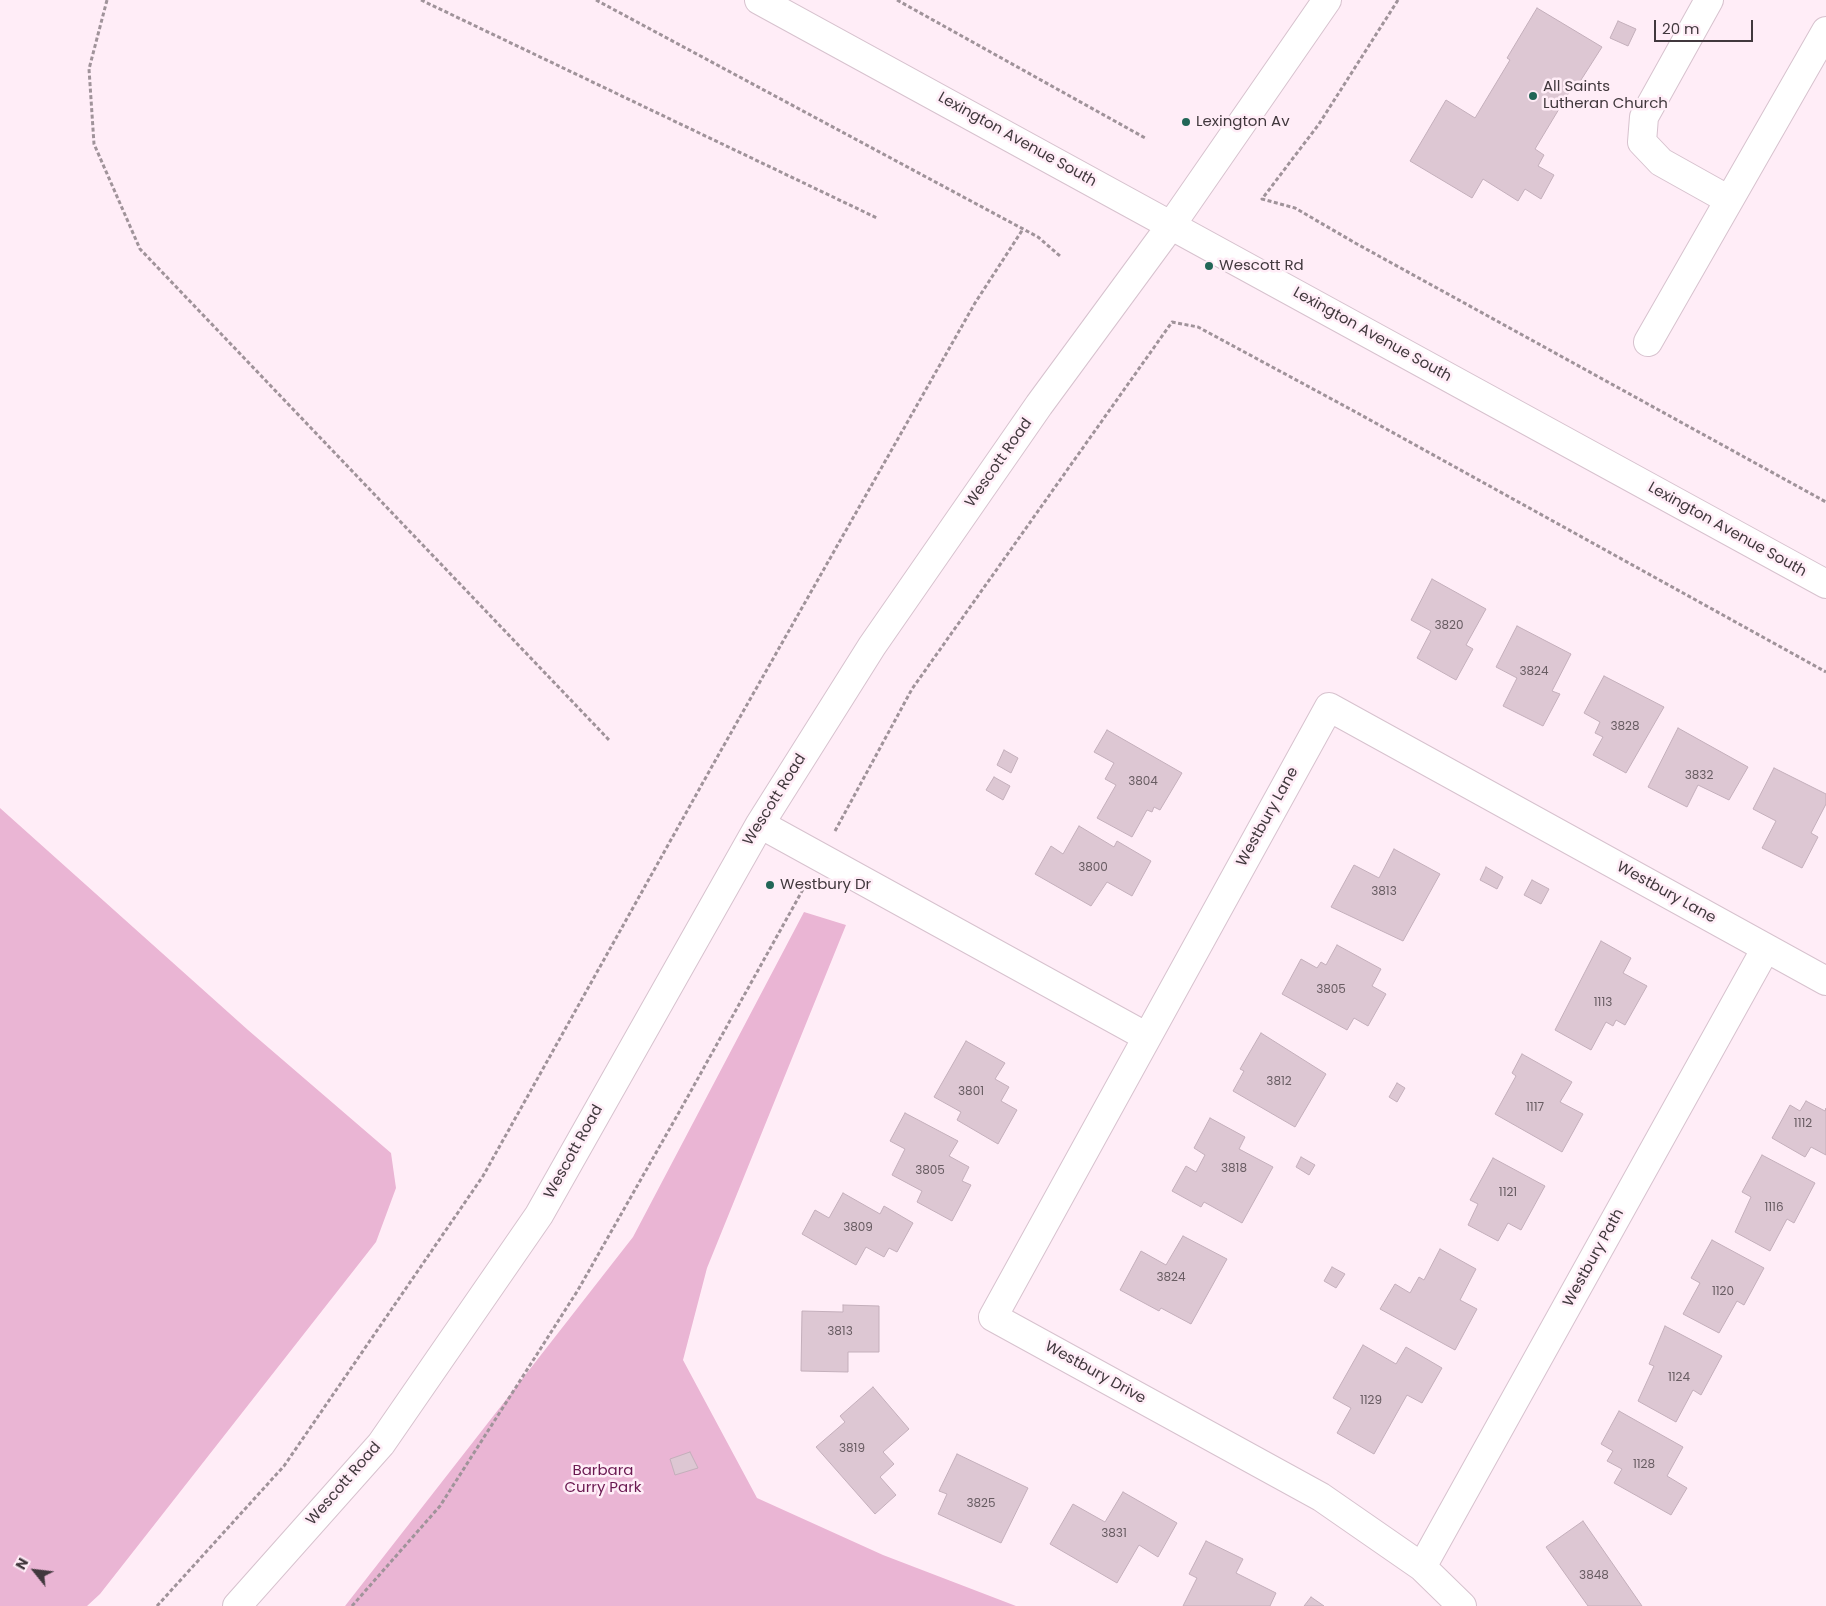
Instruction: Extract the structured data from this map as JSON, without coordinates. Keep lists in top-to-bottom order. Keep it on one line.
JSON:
{"streets":{"street":["Lexington Avenue South","Wescott Road","Westbury Lane","Westbury Path","Westbury Drive"]},"crossings":[["Lexington Avenue South","Wescott Road"],["Westbury Lane","Westbury Path"],["Westbury Lane","Westbury Drive"],["Westbury Path","Westbury Drive"]],"parks":["Barbara Curry Park"],"places":["All Saints Lutheran Church","Lexington Av","Wescott Rd","Westbury Dr"],"house_numbers":["3820","3824","3828","3832","3804","3800","3813","3805","1113","3812","3801","1117","1112","3818","3805","1121","1116","3809","3824","1120","3813","1124","1129","3819","1128","3825","3831","3848"],"scale_bar":"20 m","north":"top left"}
